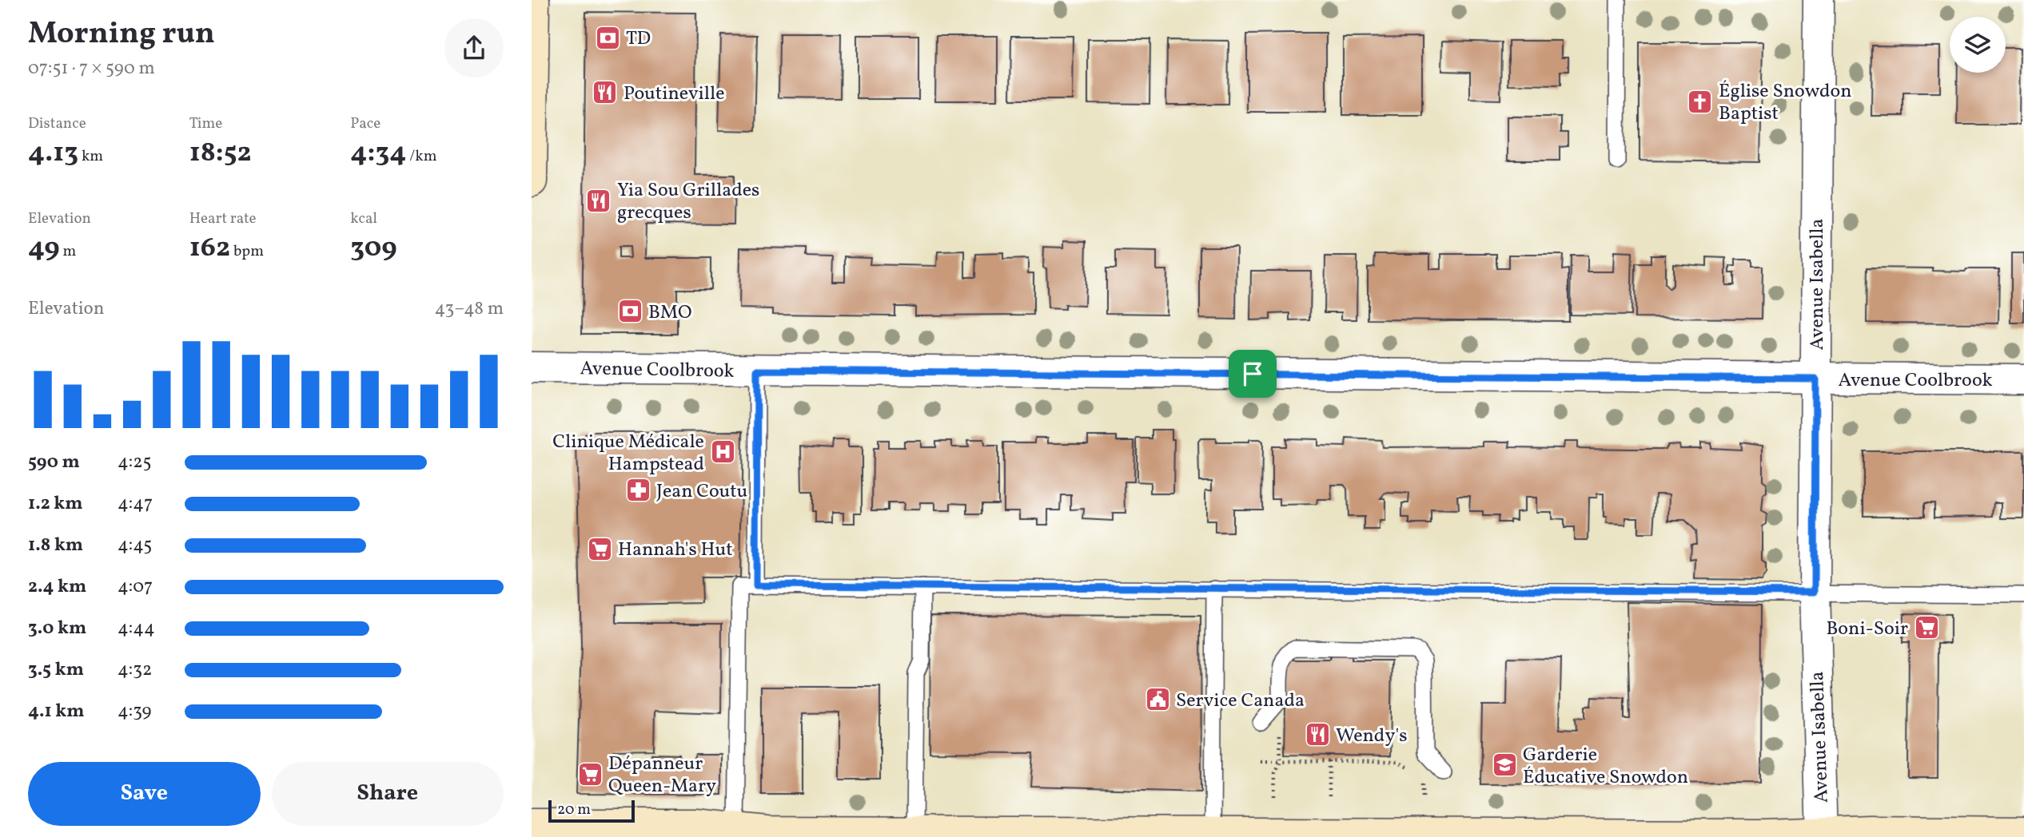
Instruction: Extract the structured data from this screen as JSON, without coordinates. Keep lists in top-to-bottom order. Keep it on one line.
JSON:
{"streets":{"street":["Avenue Isabella","Avenue Coolbrook"]},"crossings":[["Avenue Isabella","Avenue Coolbrook"]],"places":{"bank":["TD","BMO"],"restaurant":["Poutineville","Yia Sou Grillades grecques","Wendy's"],"church":["Église Snowdon Baptist"],"hospital":["Clinique Médicale Hampstead"],"pharmacy":["Jean Coutu"],"supermarket":["Hannah's Hut","Boni-Soir","Dépanneur Queen-Mary"],"public building":["Service Canada"],"school or university":["Garderie Éducative Snowdon"]},"scale_bar":"20 m","page":{"heading":["Morning run","07:51 · 7 × 590 m"],"stats":[["Distance","4.13 km"],["Time","18:52"],["Pace","4:34 /km"],["Elevation","49 m"],["Heart rate","162 bpm"],["kcal","309"]],"chart":["Elevation","43–48 m"],"list":[{"name":"590 m","note":"4:25"},{"name":"1.2 km","note":"4:47"},{"name":"1.8 km","note":"4:45"},{"name":"2.4 km","note":"4:07"},{"name":"3.0 km","note":"4:44"},{"name":"3.5 km","note":"4:32"},{"name":"4.1 km","note":"4:39"}],"buttons":["Save","Share"],"scale":"20 m"}}
